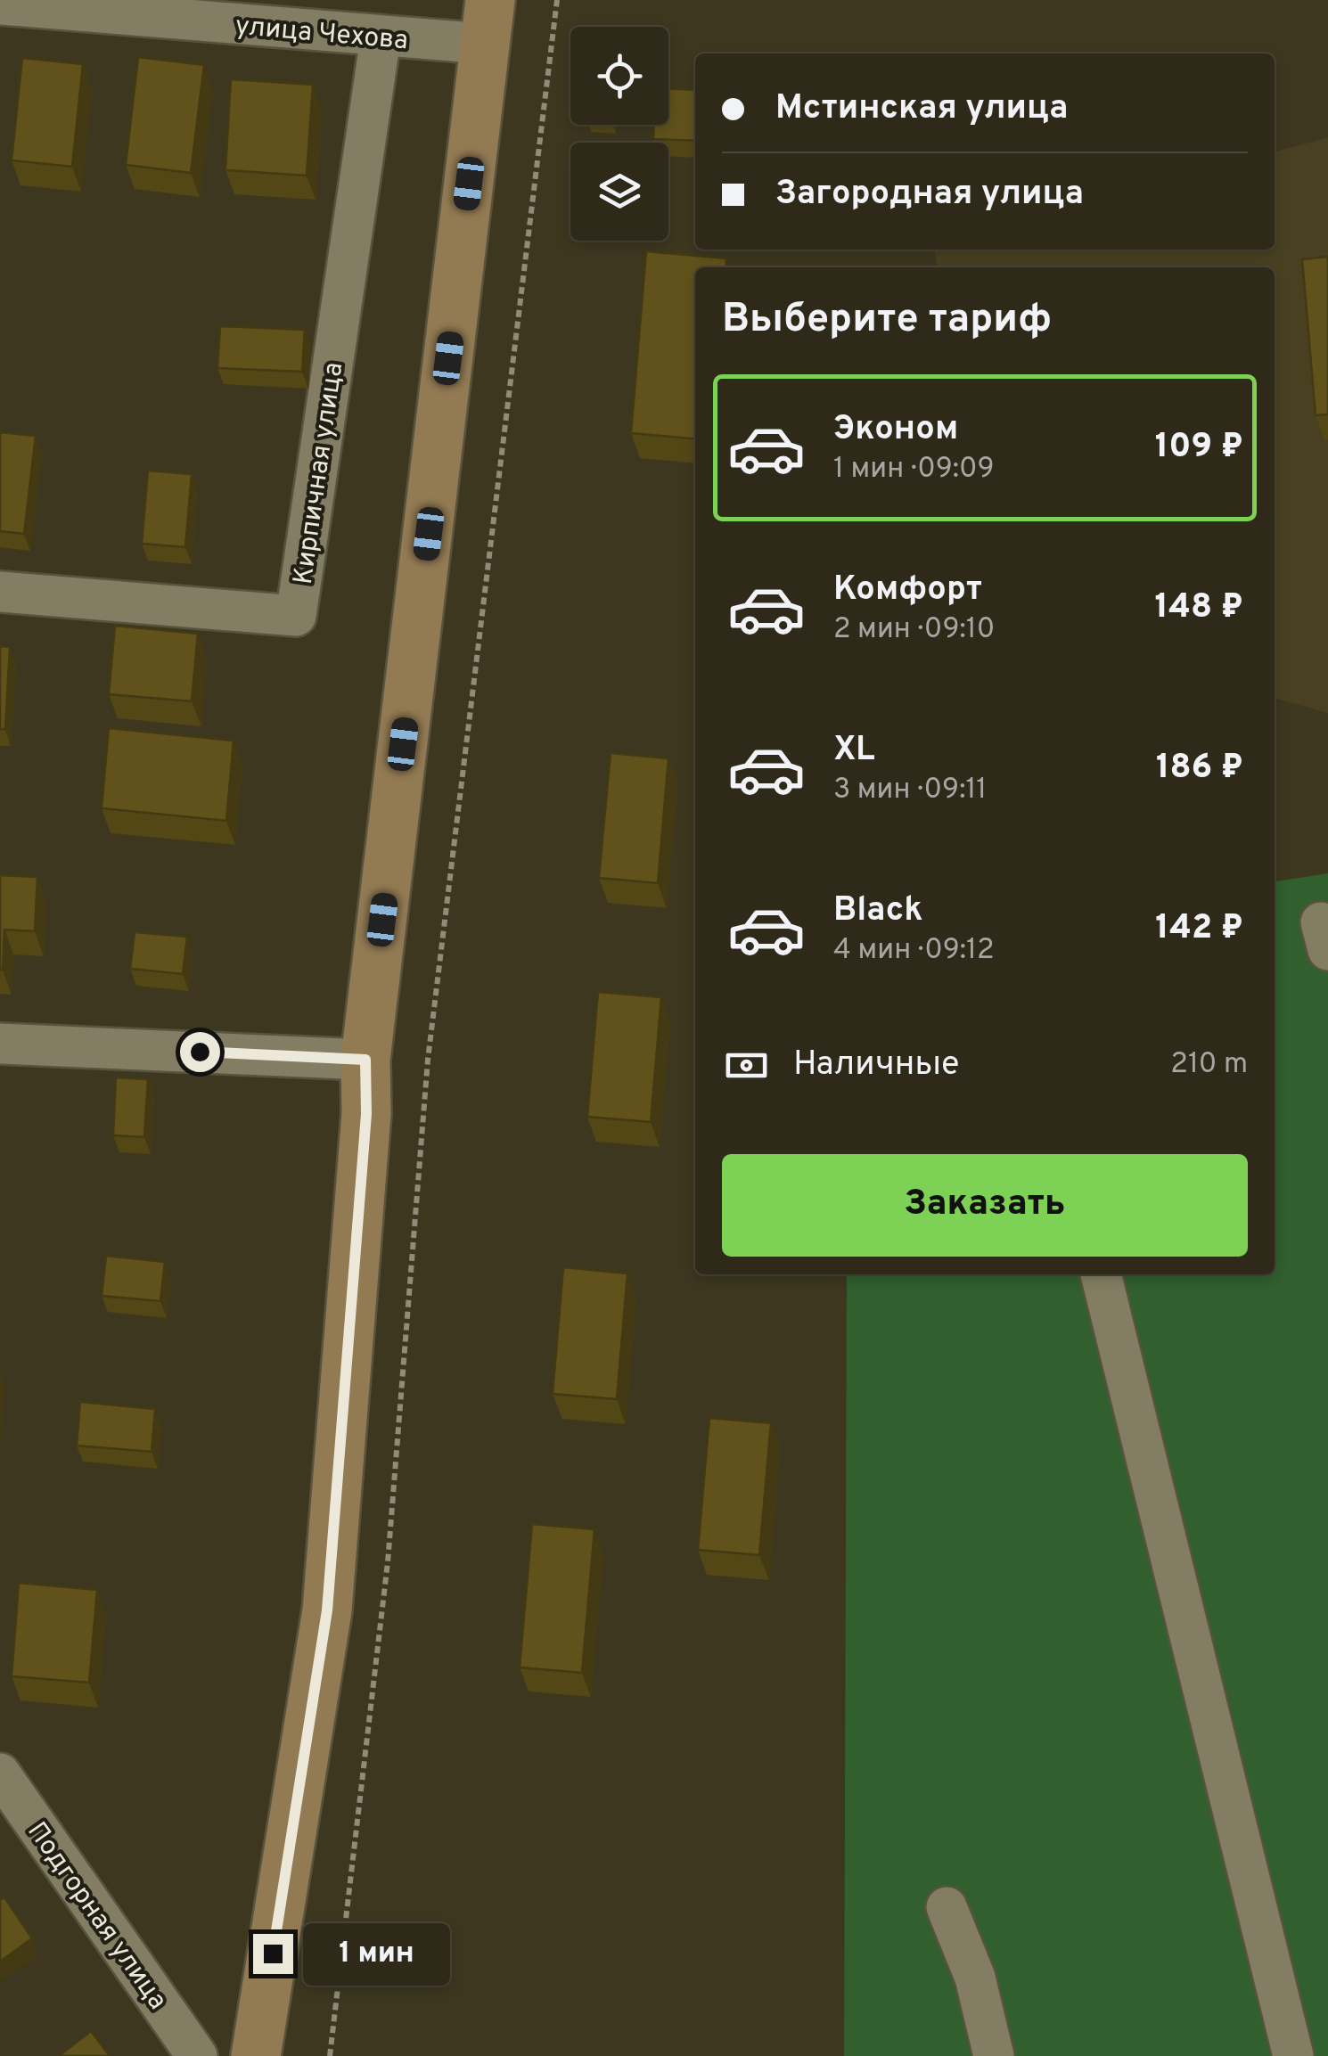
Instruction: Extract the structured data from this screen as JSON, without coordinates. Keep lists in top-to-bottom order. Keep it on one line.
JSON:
{"streets":{"street":["улица Чехова","Кирпичная улица","Подгорная улица"]},"crossings":[["улица Чехова","Кирпичная улица"]],"page":{"banner":["Мстинская улица","Загородная улица"],"heading":"Выберите тариф","list":[{"name":"Эконом","note":"1 мин · 09:09","value":"109 ₽"},{"name":"Комфорт","note":"2 мин · 09:10","value":"148 ₽"},{"name":"XL","note":"3 мин · 09:11","value":"186 ₽"},{"name":"Black","note":"4 мин · 09:12","value":"142 ₽"}],"pay":["Наличные","210 m"],"buttons":"Заказать","bubble":"1 мин"}}
